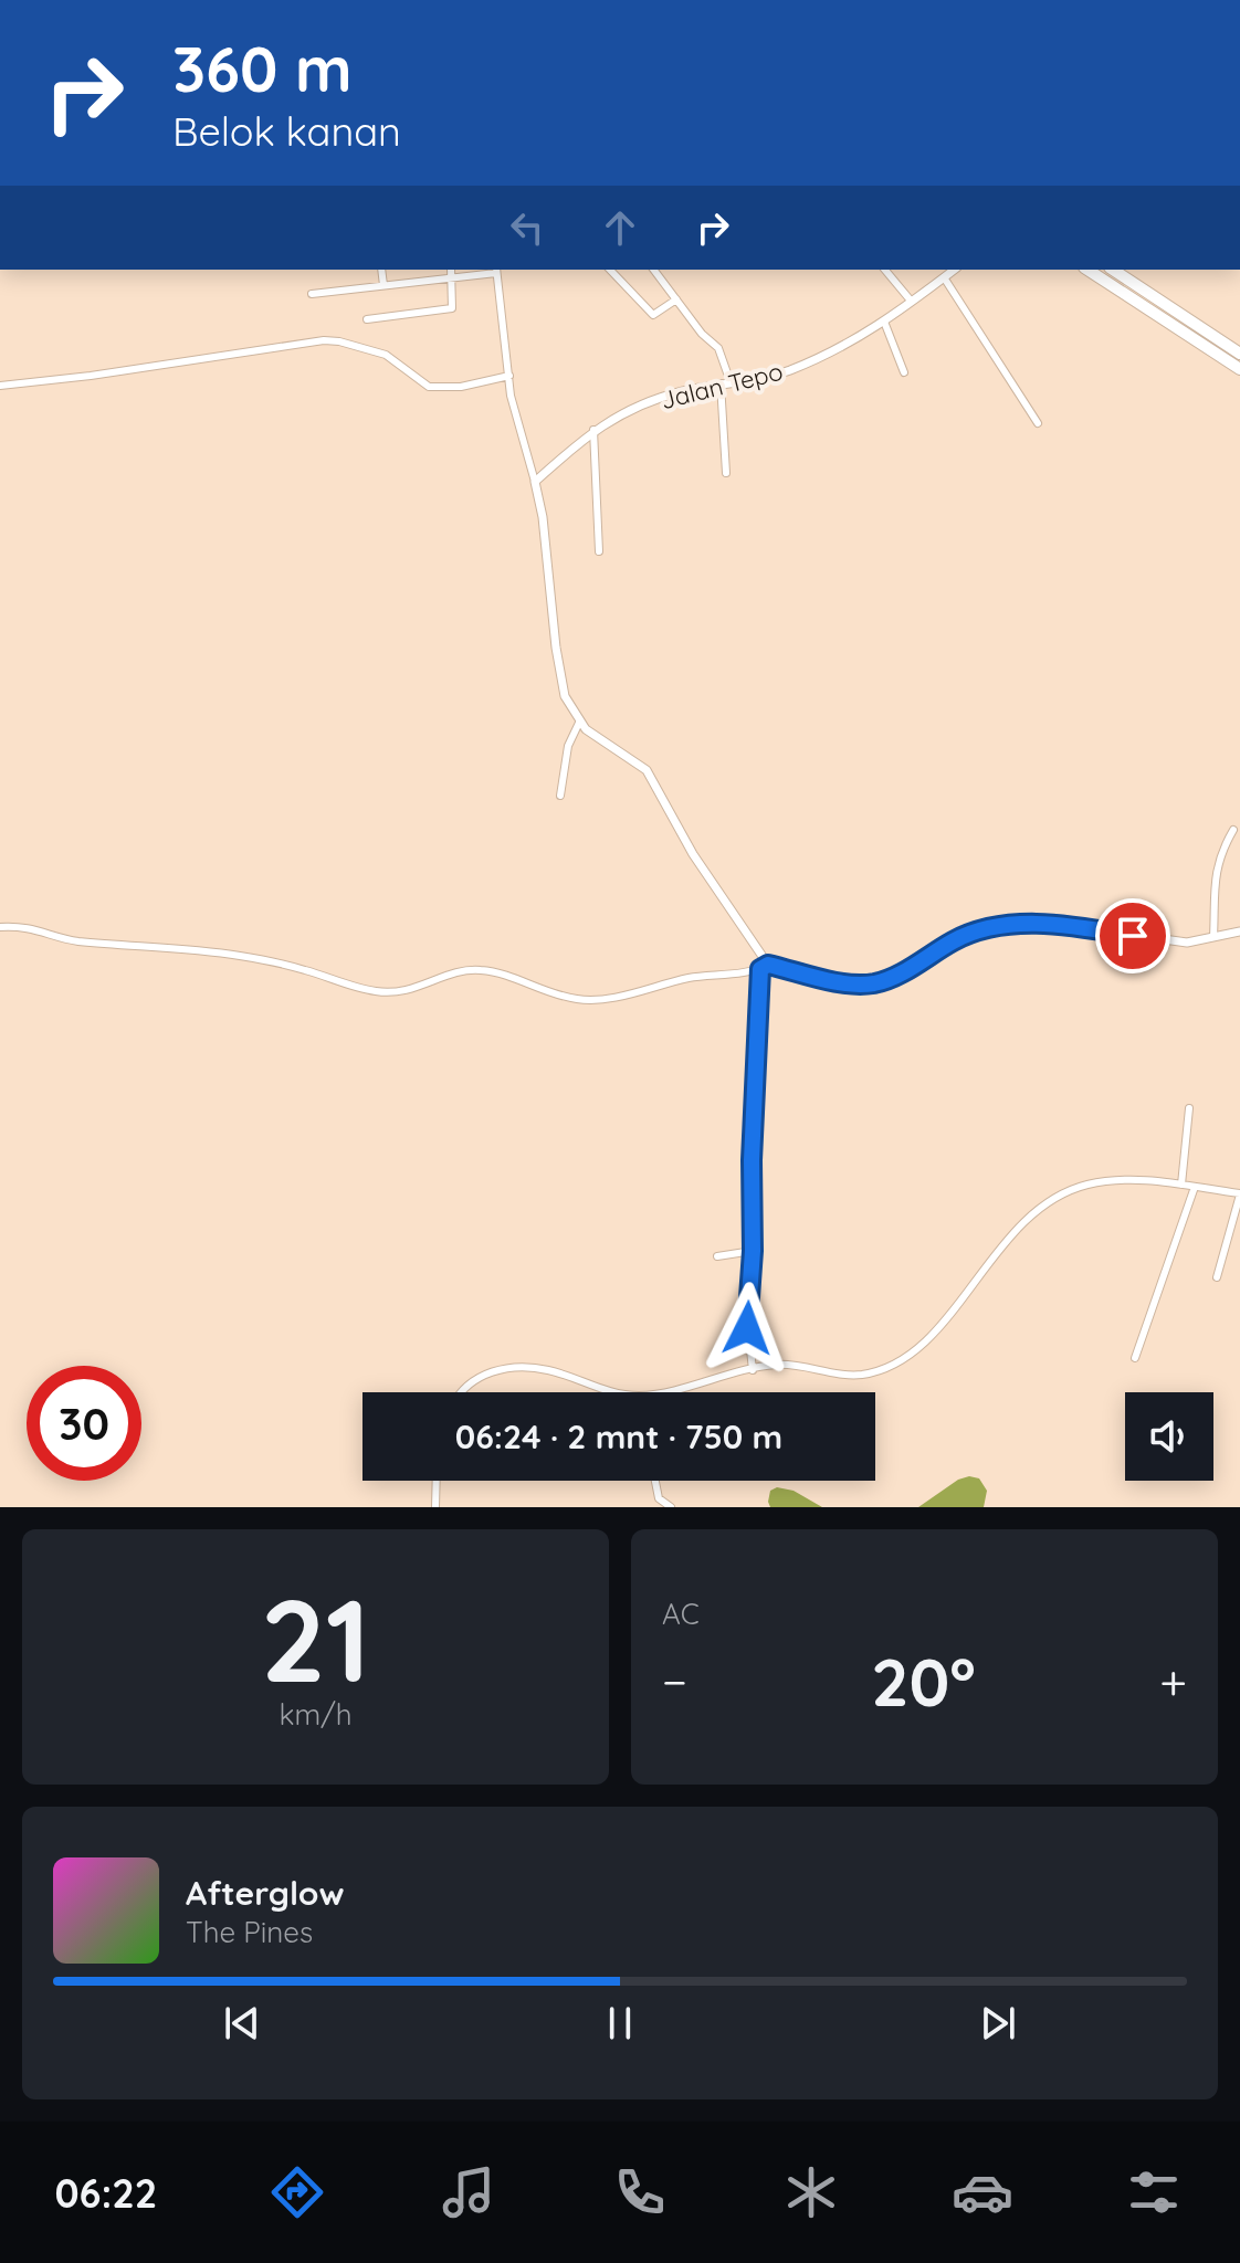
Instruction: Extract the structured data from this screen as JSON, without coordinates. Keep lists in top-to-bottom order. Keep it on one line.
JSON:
{"streets":{"street":["Jalan Tepo"]},"page":{"turn":["360 m","Belok kanan"],"limit":"30","trip":"06:24 · 2 mnt · 750 m","tile":[["21","km/h"],"AC"],"heat":["−","20°","+"],"song":["Afterglow","The Pines"],"tabs":"06:22"}}
